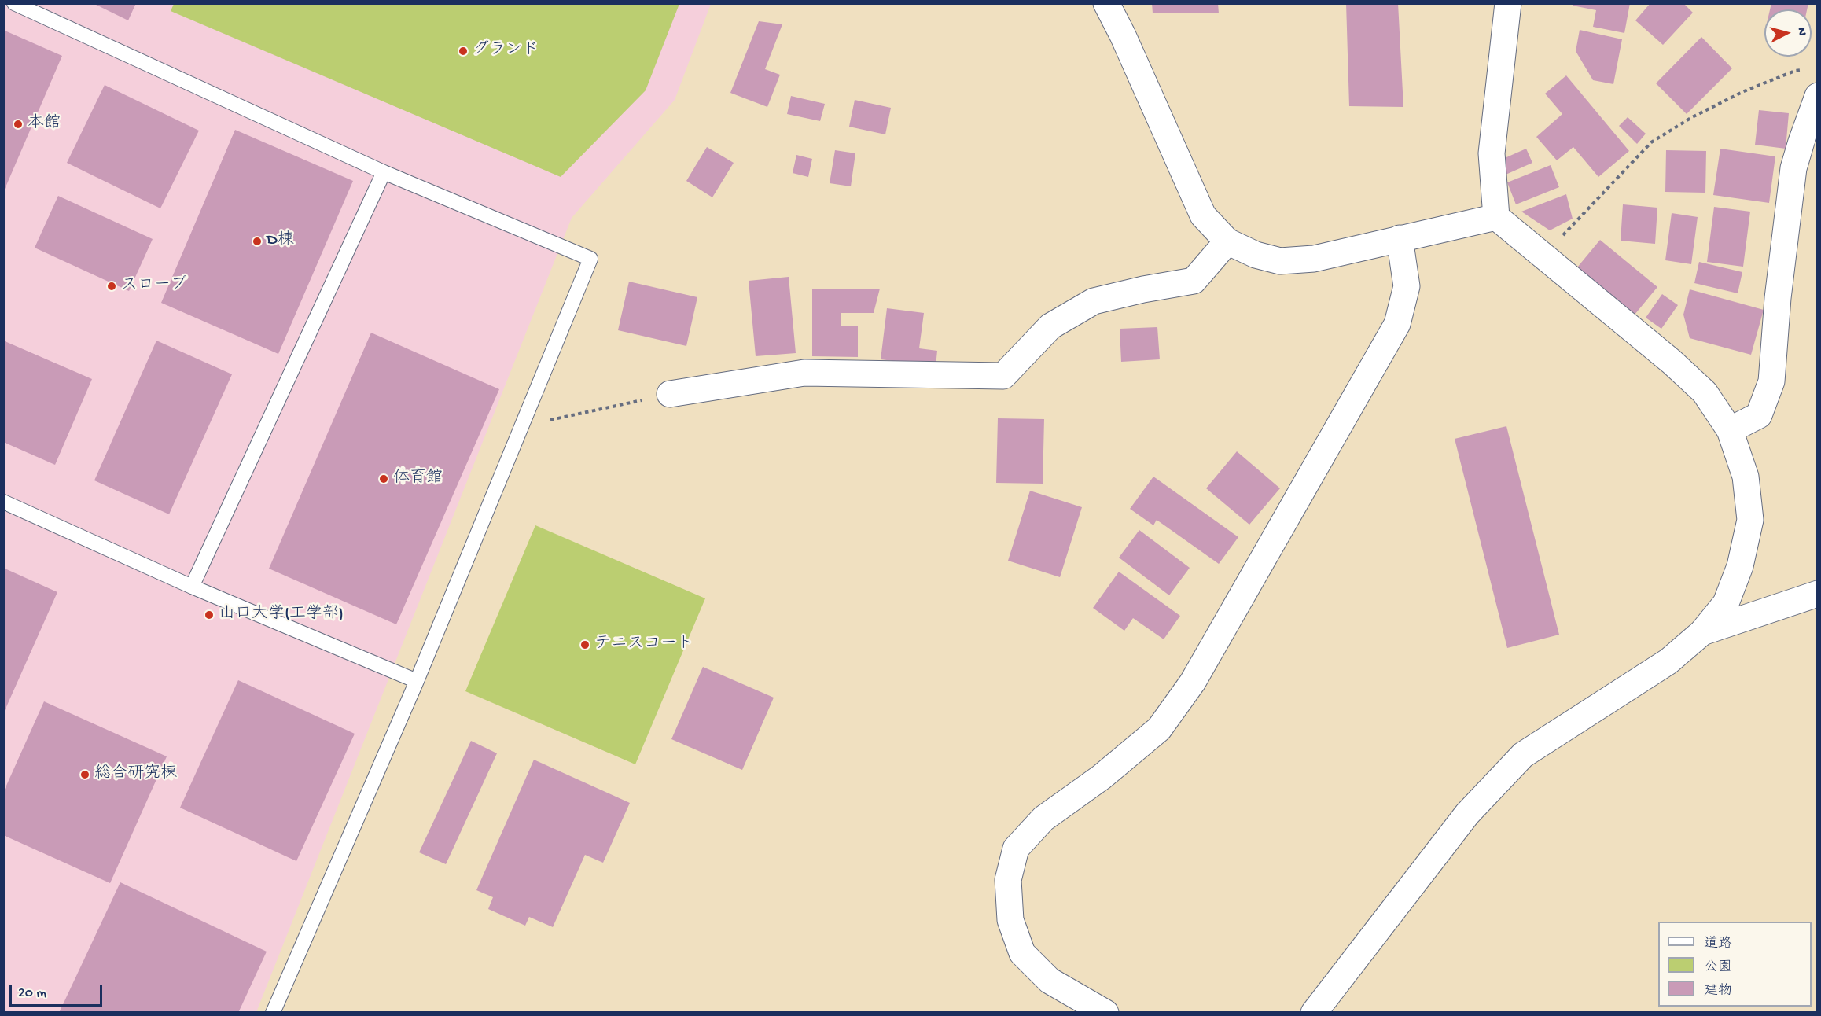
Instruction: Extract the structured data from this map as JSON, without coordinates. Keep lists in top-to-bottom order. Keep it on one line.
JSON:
{"places":["グランド","本館","D棟","スロープ","体育館","山口大学(工学部)","テニスコート","総合研究棟"],"legend":["道路","公園","建物"],"scale_bar":"20 m","north":"right"}
